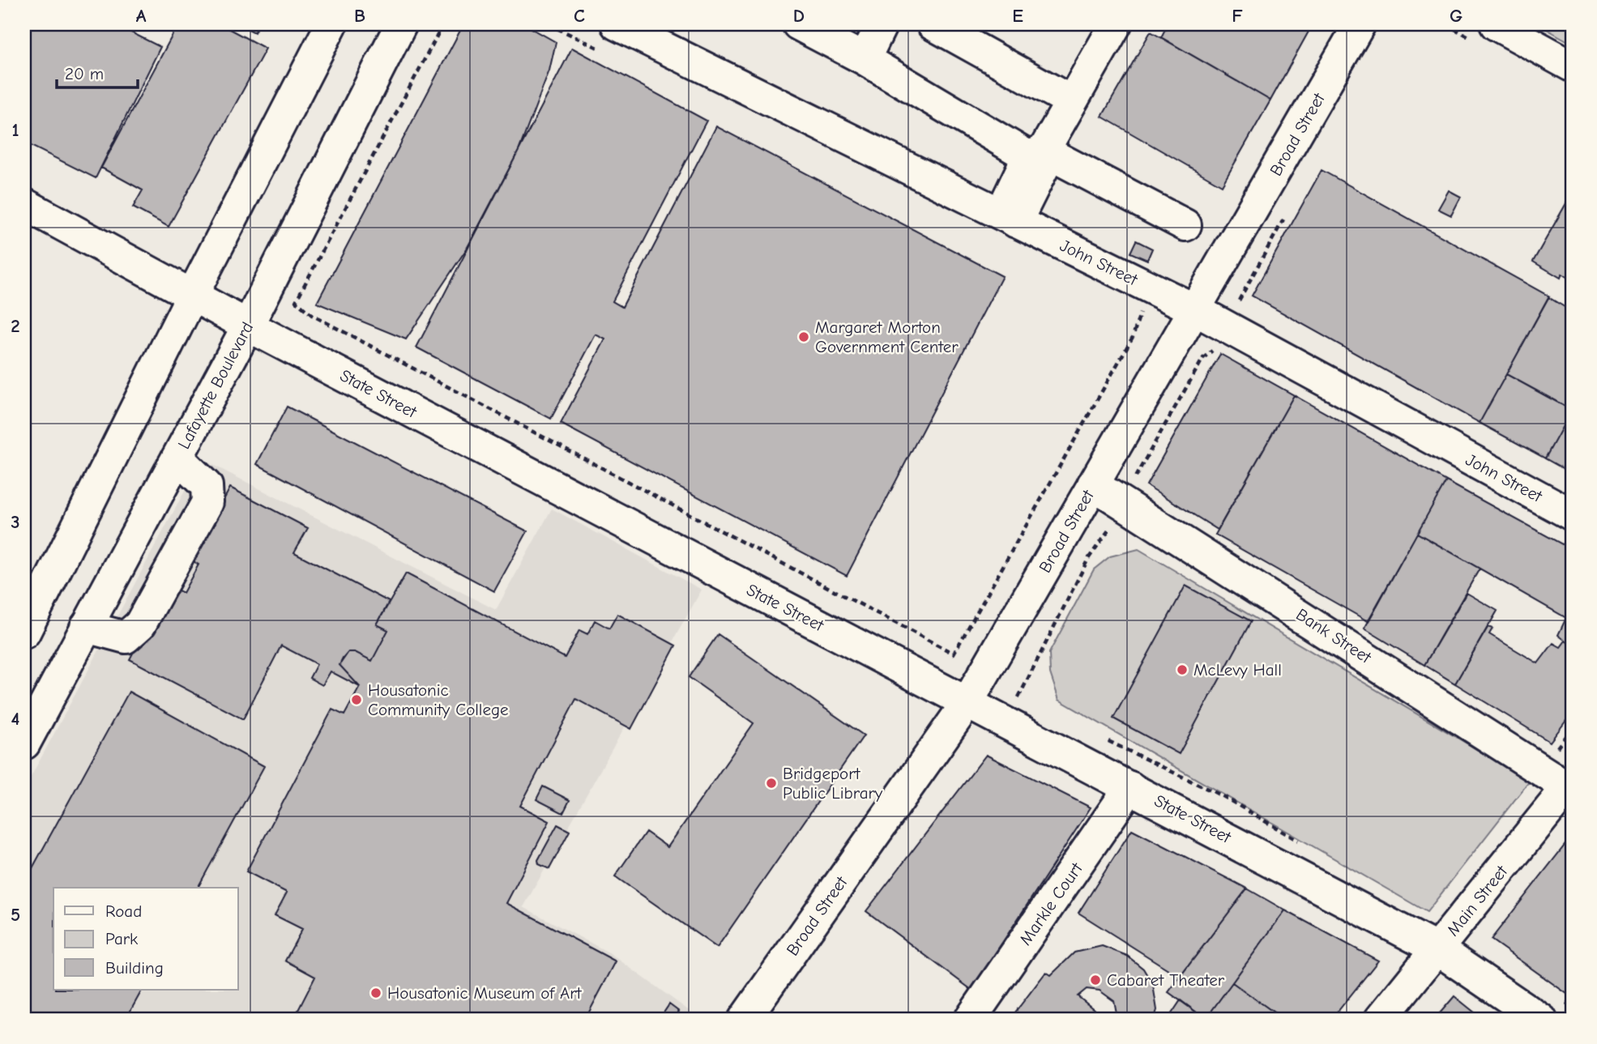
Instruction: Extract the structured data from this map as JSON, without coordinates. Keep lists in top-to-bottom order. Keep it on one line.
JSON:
{"streets":{"street":["Broad Street","John Street","Lafayette Boulevard","State Street","Bank Street","Main Street","Markle Court"]},"crossings":[["Broad Street","John Street"],["Broad Street","State Street"],["Broad Street","Bank Street"],["Lafayette Boulevard","State Street"],["State Street","Main Street"],["State Street","Markle Court"],["Bank Street","Main Street"]],"places":["Margaret Morton Government Center","McLevy Hall","Housatonic Community College","Bridgeport Public Library","Cabaret Theater","Housatonic Museum of Art"],"legend":["Road","Park","Building"],"scale_bar":"20 m","grid":{"columns":["A","B","C","D","E","F","G"],"rows":["1","2","3","4","5"]}}
